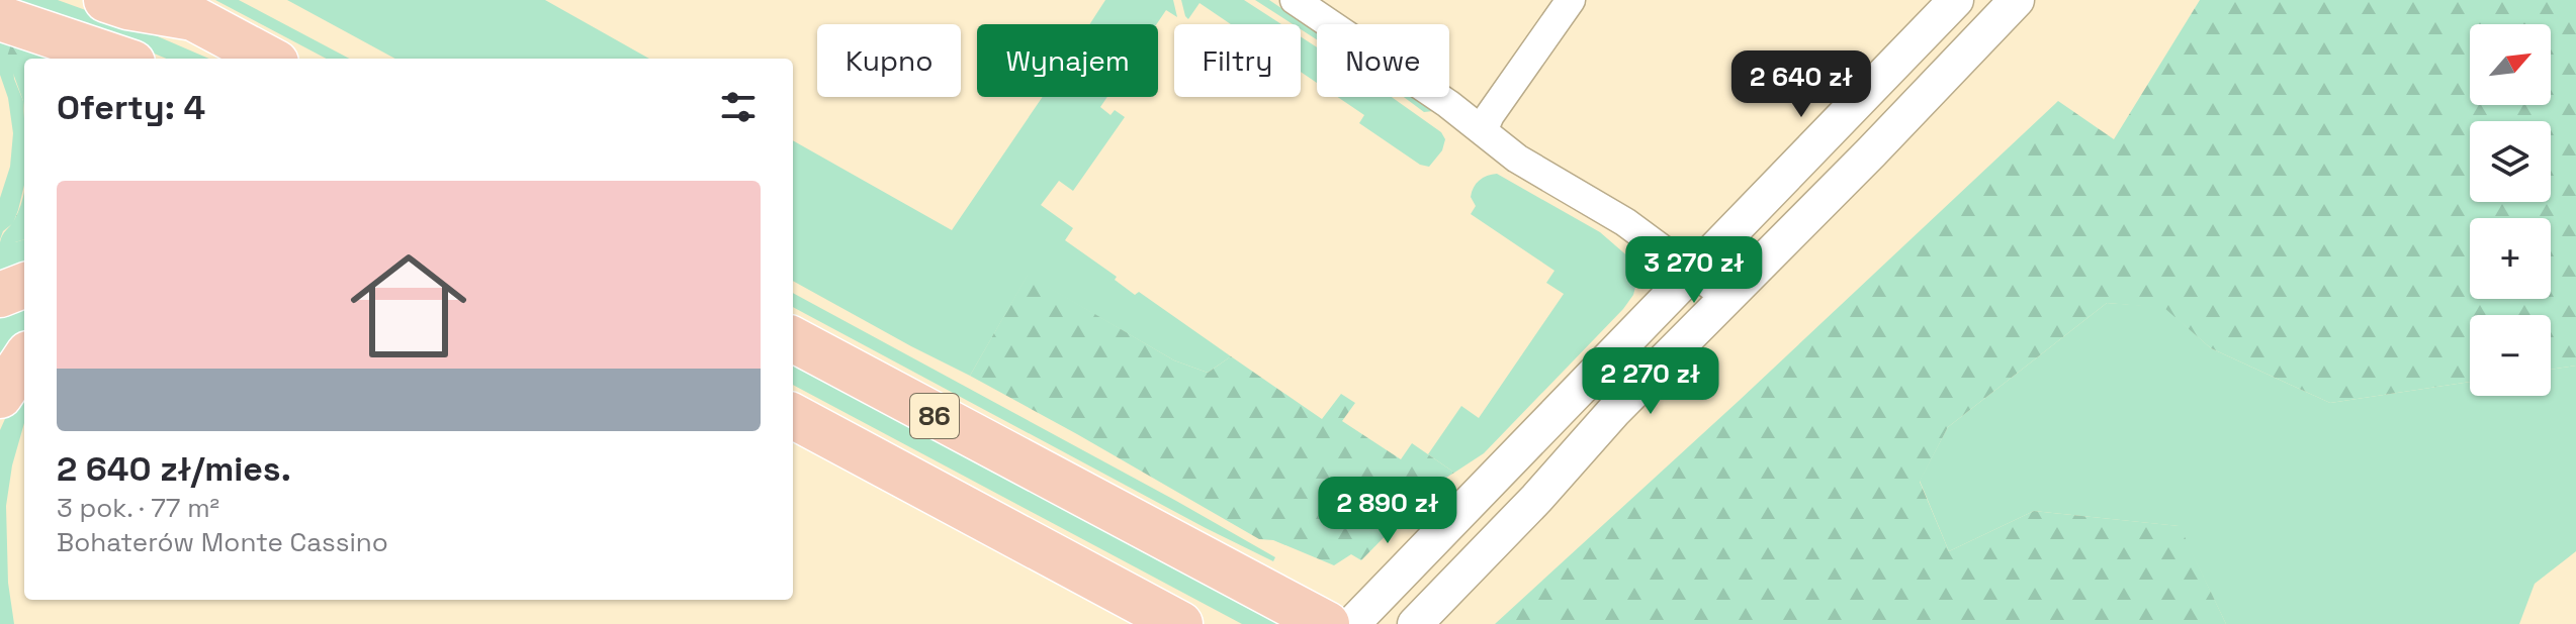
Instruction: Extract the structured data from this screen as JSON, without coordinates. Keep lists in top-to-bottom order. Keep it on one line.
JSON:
{"streets":{"highway":["86"]},"north":"top right","page":{"map_buttons":["+","−"],"chip":["Kupno","Wynajem","Filtry","Nowe"],"price":["2 640 zł","3 270 zł","2 270 zł","2 890 zł"],"heading":"Oferty: 4","list":[{"name":"2 640 zł/mies.","note":"3 pok. · 77 m² · Bohaterów Monte Cassino"}]}}
